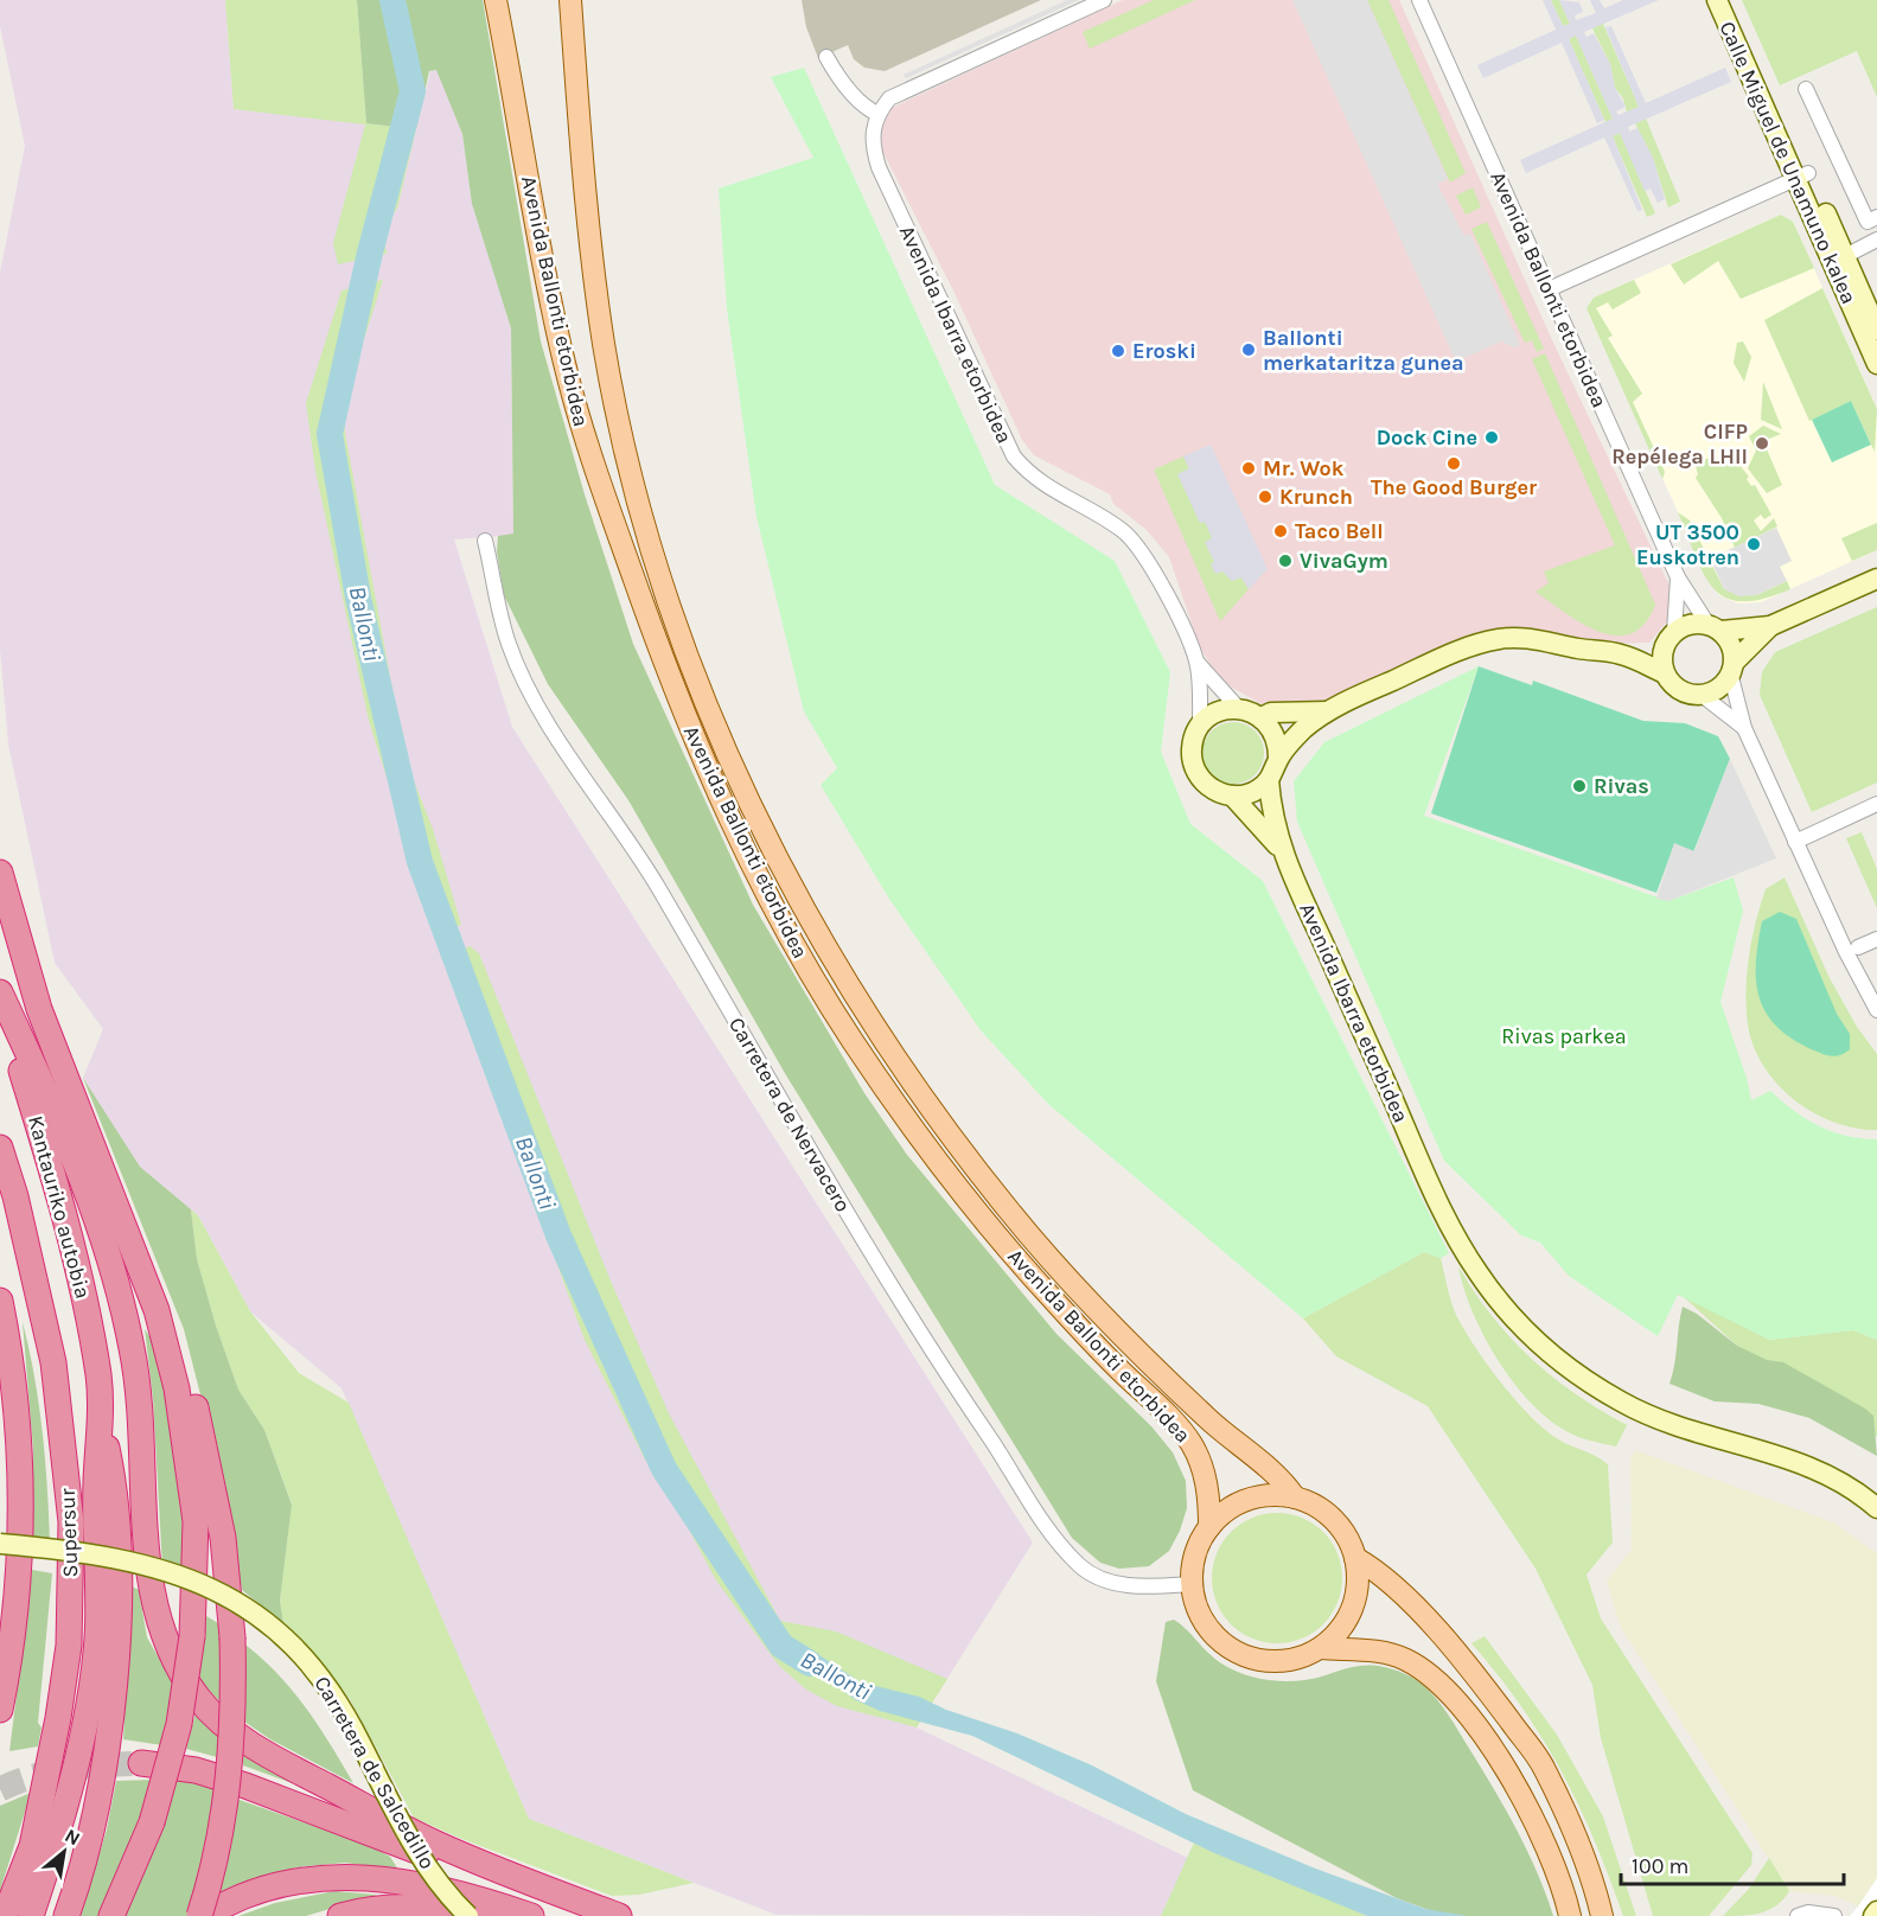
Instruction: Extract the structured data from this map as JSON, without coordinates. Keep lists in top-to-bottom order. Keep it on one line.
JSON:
{"streets":{"highway":["Kantauriko autobia","Supersur"],"main road":["Avenida Ballonti etorbidea"],"street":["Calle Miguel de Unamuno kalea","Avenida Ibarra etorbidea","Carretera de Nervacero","Carretera de Salcedillo"]},"crossings":[["Avenida Ballonti etorbidea","Carretera de Nervacero"],["Kantauriko autobia","Supersur"]],"water":["Ballonti"],"parks":["Rivas parkea"],"places":["Ballonti merkataritza gunea","Eroski","Dock Cine","CIFP Repélega LHII","The Good Burger","Mr. Wok","Krunch","Taco Bell","UT 3500 Euskotren","VivaGym","Rivas"],"scale_bar":"100 m","north":"top right"}
